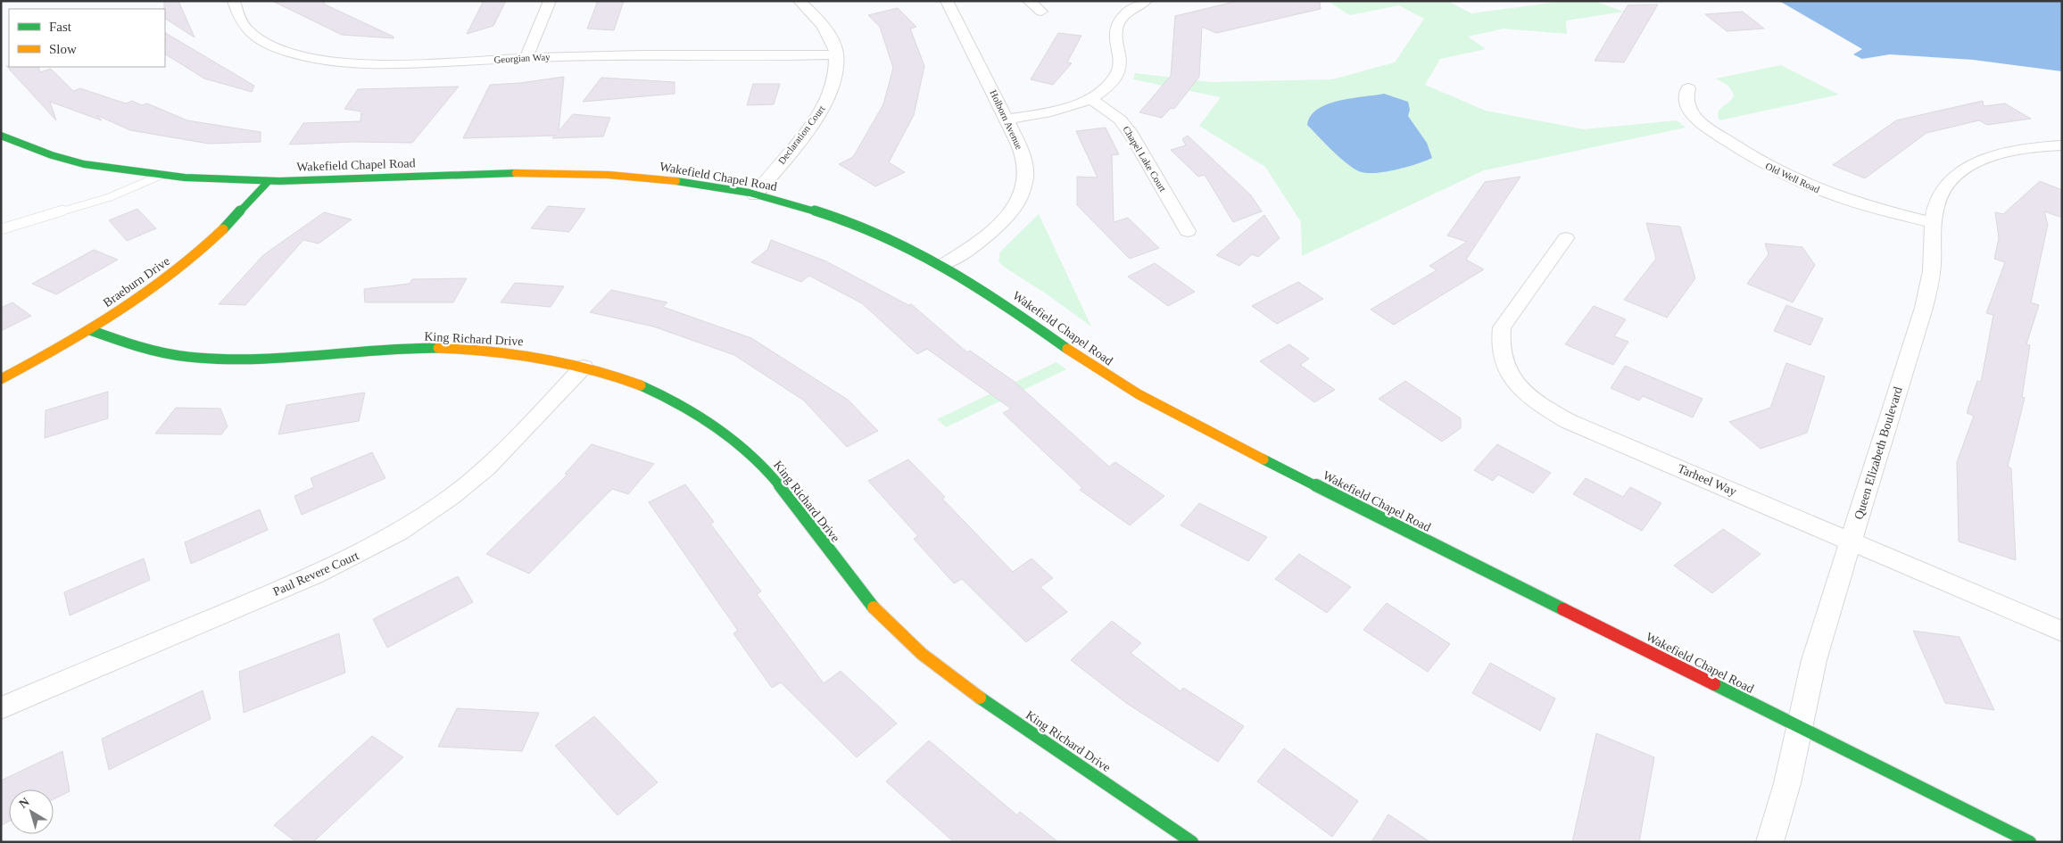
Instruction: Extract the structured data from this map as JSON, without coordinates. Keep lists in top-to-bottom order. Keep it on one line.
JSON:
{"streets":{"main road":["Wakefield Chapel Road","Braeburn Drive","King Richard Drive"],"street":["Georgian Way","Holborn Avenue","Declaration Court","Chapel Lake Court","Old Well Road","Queen Elizabeth Boulevard","Tarheel Way","Paul Revere Court"]},"crossings":[["Georgian Way","Declaration Court"],["Holborn Avenue","Wakefield Chapel Road"],["Declaration Court","Wakefield Chapel Road"],["Wakefield Chapel Road","Braeburn Drive"],["Wakefield Chapel Road","Queen Elizabeth Boulevard"],["Old Well Road","Queen Elizabeth Boulevard"],["Braeburn Drive","King Richard Drive"],["King Richard Drive","Paul Revere Court"],["Queen Elizabeth Boulevard","Tarheel Way"]],"legend":["Fast","Slow"],"north":"top left"}
